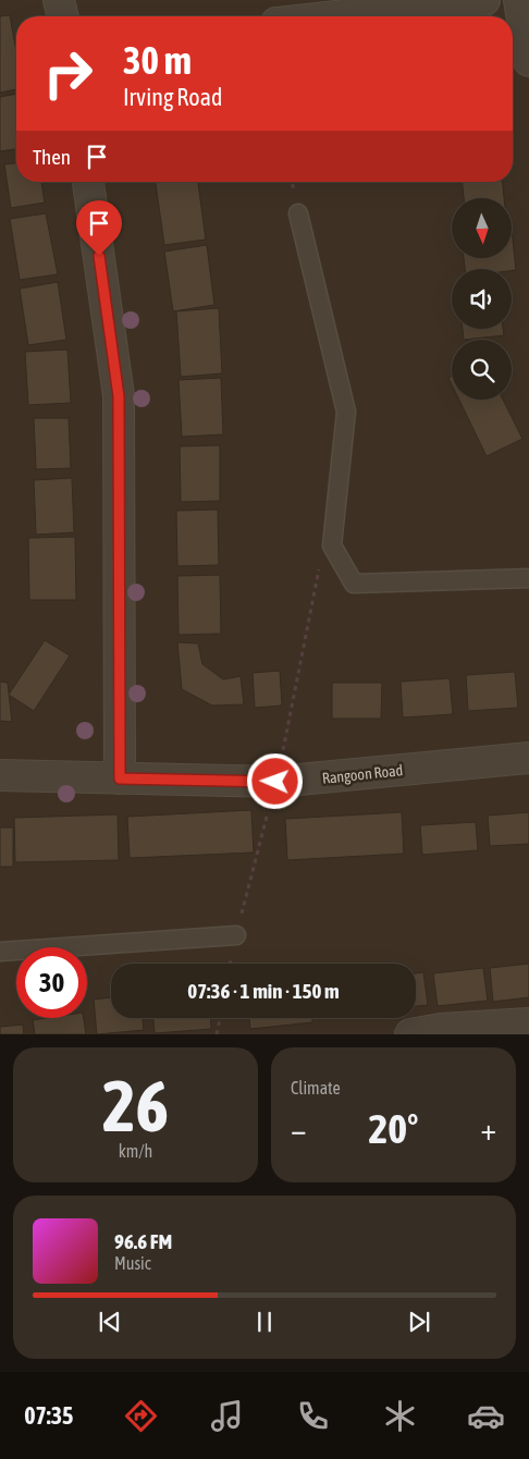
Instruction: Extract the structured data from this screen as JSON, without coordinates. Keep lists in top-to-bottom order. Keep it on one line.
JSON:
{"streets":{"street":["Rangoon Road"]},"north":"bottom","page":{"turn":["30 m","Irving Road"],"then":"Then","limit":"30","trip":"07:36 · 1 min · 150 m","tile":[["26","km/h"],"Climate"],"heat":["−","20°","+"],"song":["96.6 FM","Music"],"tabs":"07:35"}}
